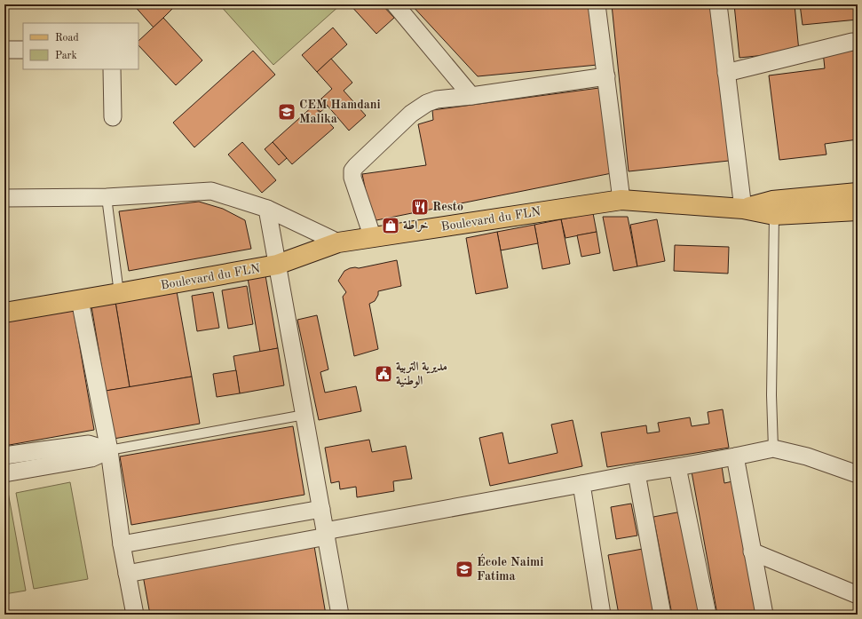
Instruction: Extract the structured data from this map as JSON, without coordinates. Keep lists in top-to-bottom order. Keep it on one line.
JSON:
{"streets":{"main road":["Boulevard du FLN"]},"places":{"school or university":["CEM Hamdani Malika","École Naimi Fatima"],"restaurant":["Resto"],"shop":["خراطة"],"public building":["مديرية التربية الوطنية"]},"legend":["Road","Park"]}
